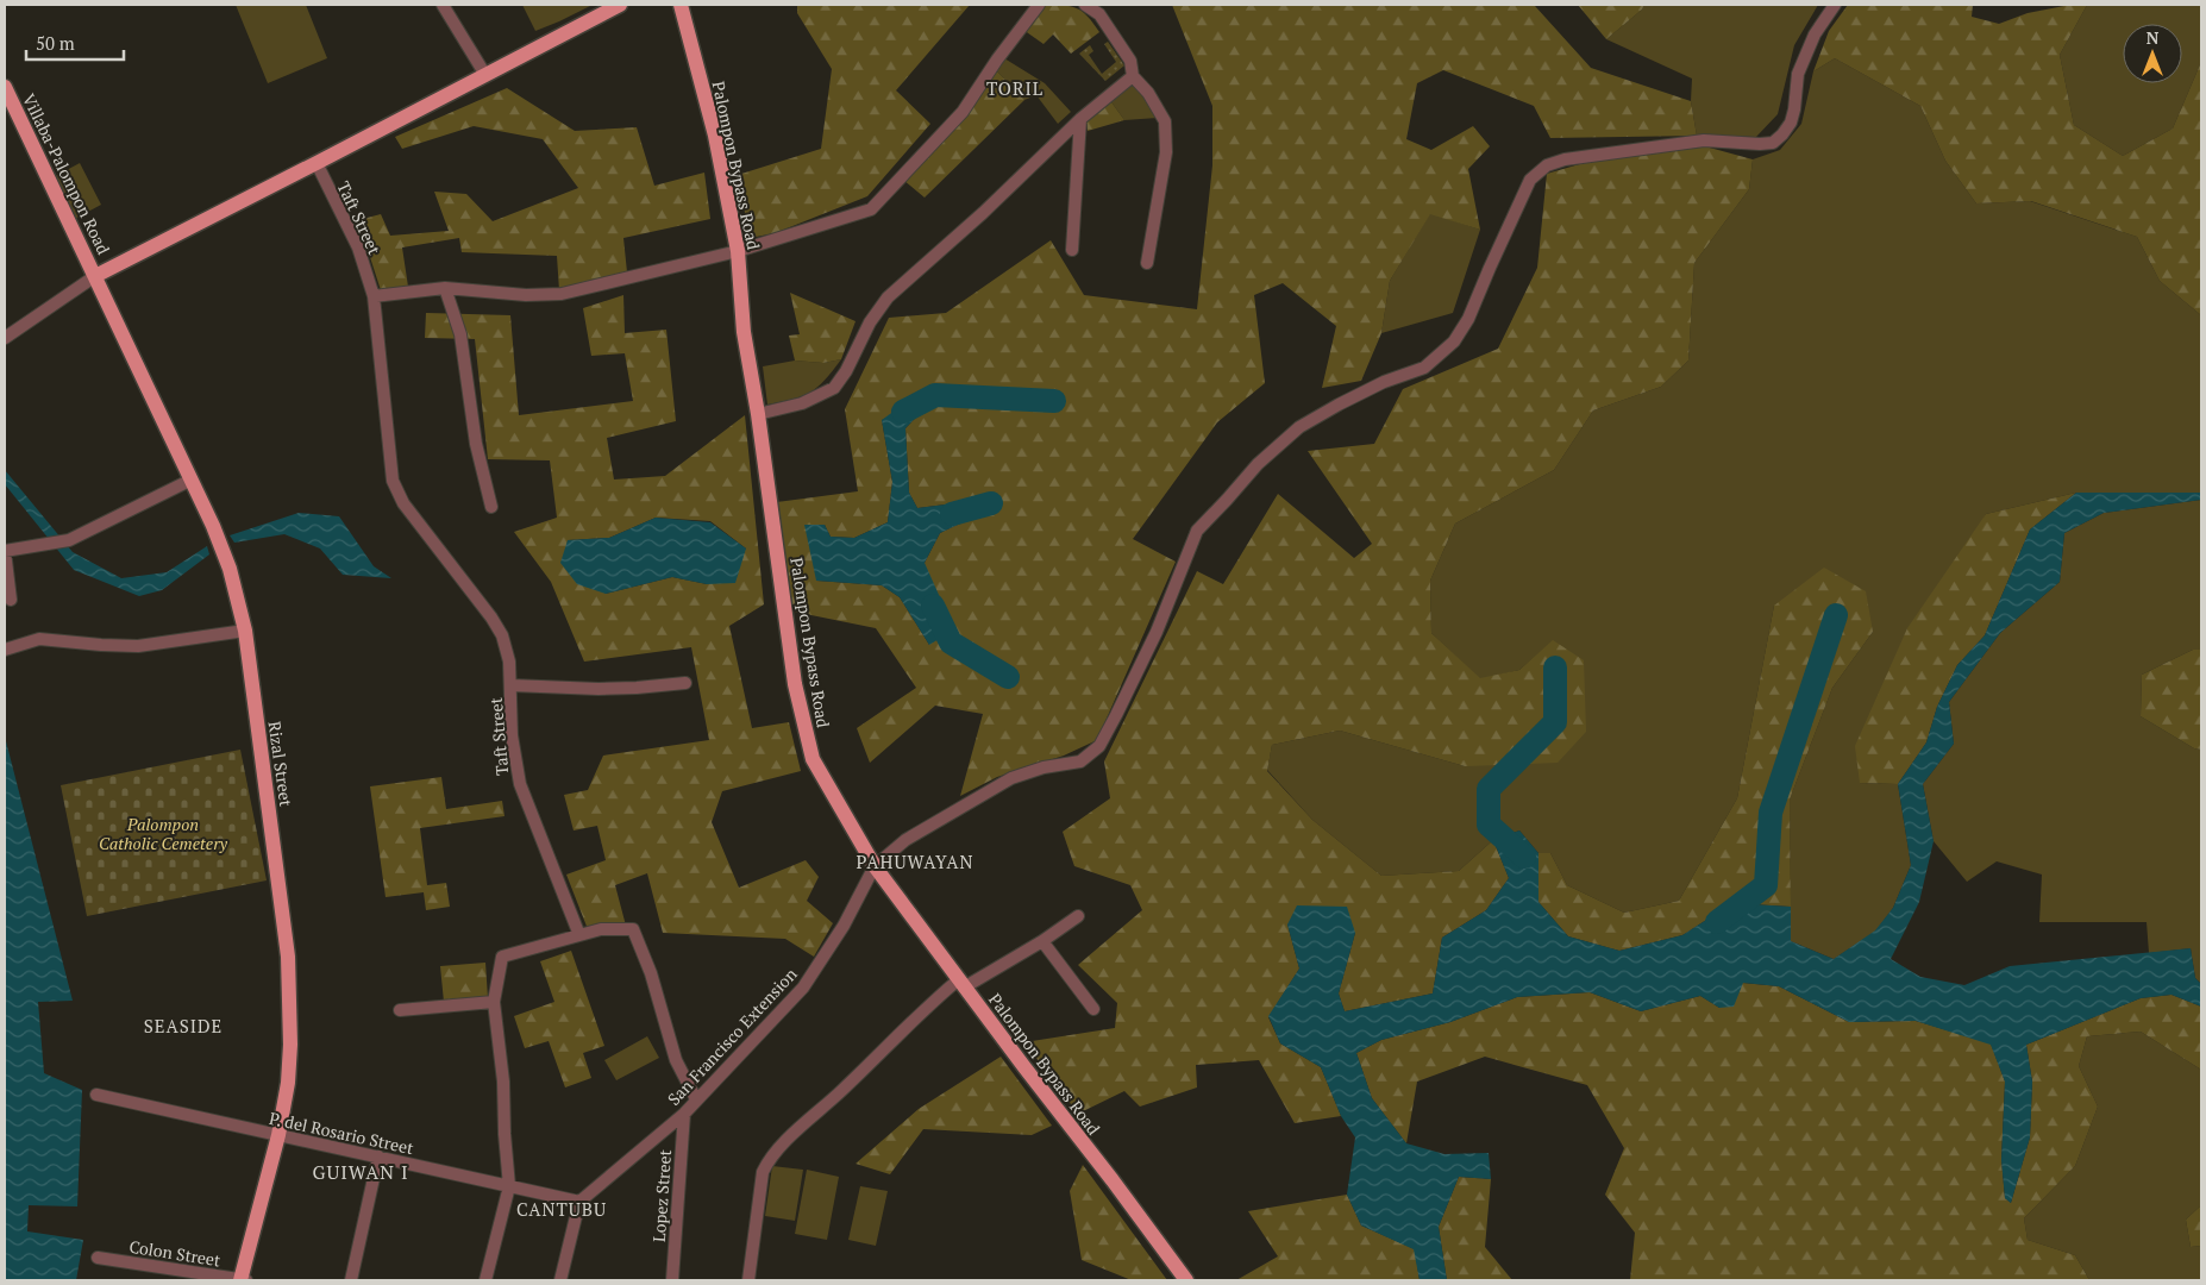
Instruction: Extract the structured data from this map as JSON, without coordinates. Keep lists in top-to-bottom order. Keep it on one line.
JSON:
{"streets":{"main road":["Palompon Bypass Road","Villaba-Palompon Road","Rizal Street"],"street":["Taft Street","San Francisco Extension","P. del Rosario Street","Lopez Street","Colon Street"]},"crossings":[["Palompon Bypass Road","San Francisco Extension"],["Villaba-Palompon Road","Rizal Street"],["Rizal Street","P. del Rosario Street"],["Rizal Street","Colon Street"],["San Francisco Extension","P. del Rosario Street"],["San Francisco Extension","Lopez Street"]],"districts":["TORIL","PAHUWAYAN","SEASIDE","GUIWAN I","CANTUBU"],"parks":["Palompon Catholic Cemetery"],"scale_bar":"50 m","north":"top"}
